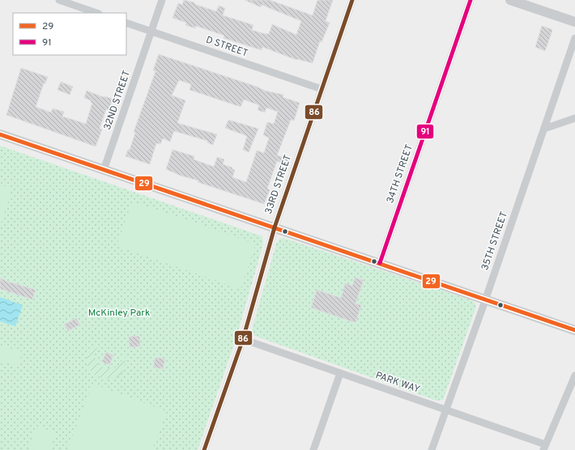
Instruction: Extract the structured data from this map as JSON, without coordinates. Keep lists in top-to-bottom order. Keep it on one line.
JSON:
{"streets":{"street":["D STREET","32ND STREET","34TH STREET","33RD STREET","35TH STREET","PARK WAY"]},"crossings":[["D STREET","32ND STREET"],["D STREET","33RD STREET"],["33RD STREET","PARK WAY"],["35TH STREET","PARK WAY"]],"parks":["McKinley Park"],"lines":["transit line 91","transit line 86","transit line 29"],"legend":["29","91"]}
